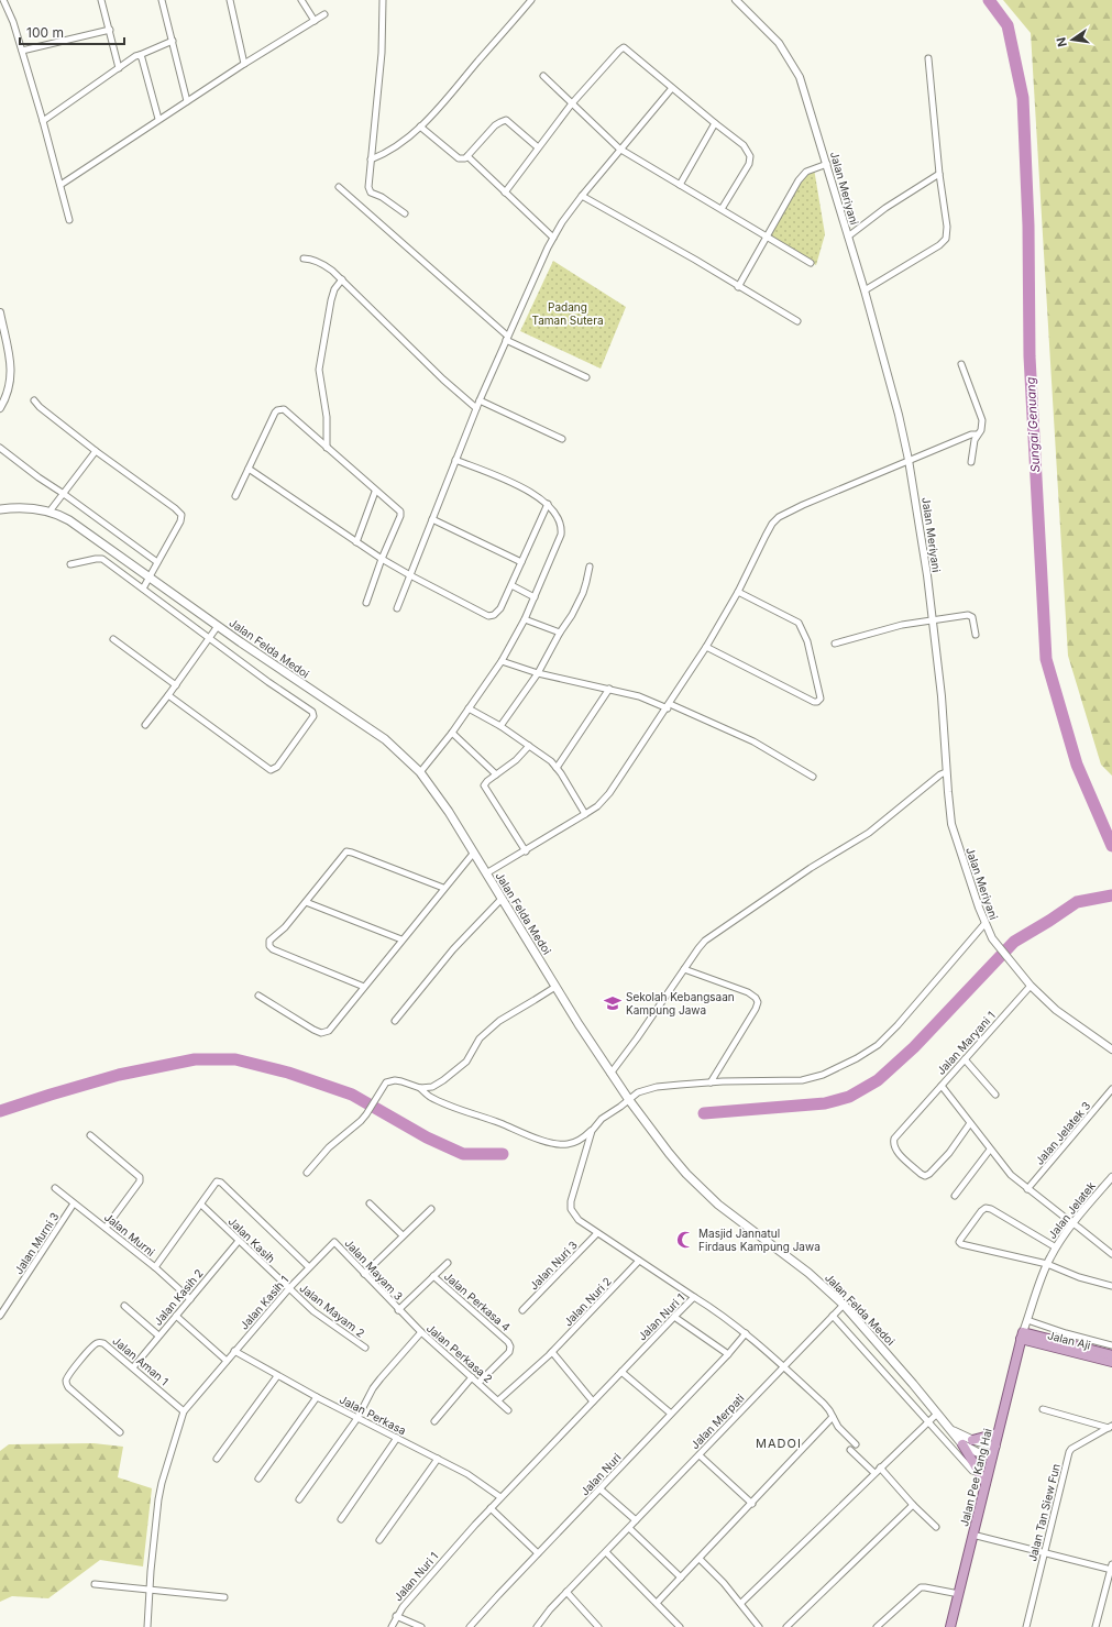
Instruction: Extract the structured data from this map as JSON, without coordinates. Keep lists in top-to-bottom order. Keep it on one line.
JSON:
{"streets":{"main road":["Jalan Felda Medoi","Jalan Aji","Jalan Pee Kang Hai"],"street":["Jalan Meriyani","Jalan Maryani 1","Jalan Jelatek 3","Jalan Jelatek","Jalan Murni","Jalan Kasih","Jalan Murni 3","Jalan Nuri 3","Jalan Mayam 3","Jalan Kasih 2","Jalan Perkasa 4","Jalan Nuri 2","Jalan Kasih 1","Jalan Mayam 2","Jalan Nuri 1","Jalan Perkasa 2","Jalan Aman 1","Jalan Perkasa","Jalan Merpati","Jalan Nuri","Jalan Tan Siew Fun"]},"crossings":[["Jalan Meriyani","Jalan Maryani 1"],["Jalan Felda Medoi","Jalan Merpati"],["Jalan Jelatek","Jalan Aji"],["Jalan Jelatek","Jalan Pee Kang Hai"],["Jalan Murni","Jalan Murni 3"],["Jalan Murni","Jalan Kasih 2"],["Jalan Kasih","Jalan Kasih 2"],["Jalan Kasih","Jalan Kasih 1"],["Jalan Kasih","Jalan Mayam 2"],["Jalan Mayam 3","Jalan Kasih 1"],["Jalan Mayam 3","Jalan Perkasa 2"],["Jalan Kasih 2","Jalan Aman 1"],["Jalan Perkasa 4","Jalan Perkasa 2"],["Jalan Nuri 2","Jalan Perkasa 2"],["Jalan Kasih 1","Jalan Mayam 2"],["Jalan Kasih 1","Jalan Aman 1"],["Jalan Kasih 1","Jalan Perkasa"],["Jalan Nuri 1","Jalan Perkasa"],["Jalan Nuri 1","Jalan Merpati"],["Jalan Nuri 1","Jalan Nuri"],["Jalan Aji","Jalan Pee Kang Hai"]],"districts":["MADOI"],"water":["Sungai Genuang"],"parks":["Padang Taman Sutera"],"places":{"school or university":["Sekolah Kebangsaan Kampung Jawa"],"mosque":["Masjid Jannatul Firdaus Kampung Jawa"]},"scale_bar":"100 m","north":"left"}
